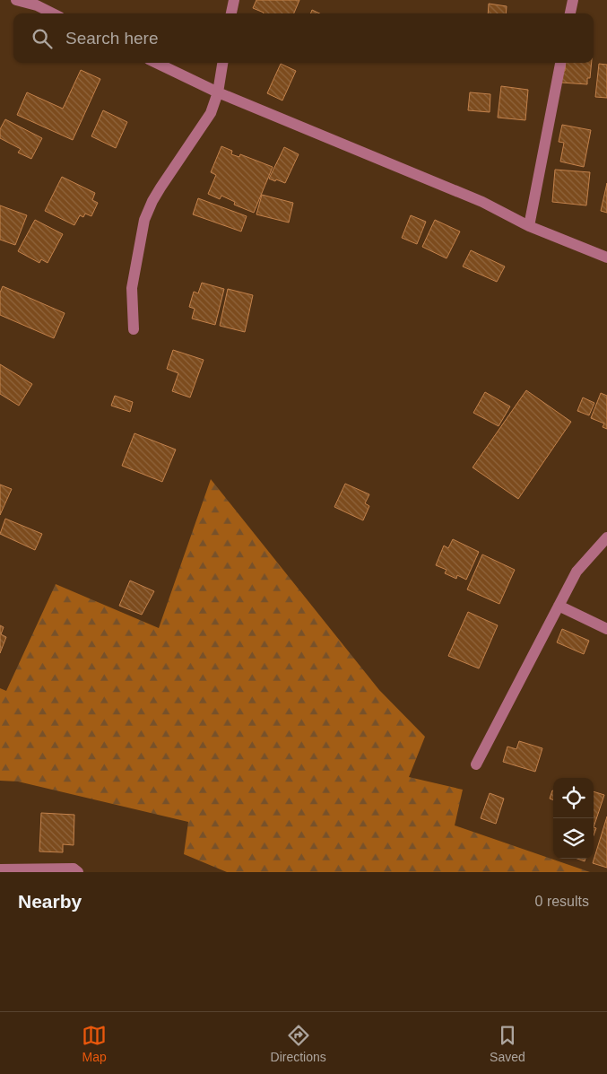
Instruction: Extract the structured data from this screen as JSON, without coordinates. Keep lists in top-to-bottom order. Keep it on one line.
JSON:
{"page":{"search":"Search here","heading":["Nearby","0 results"],"nav":["Map","Directions","Saved"]}}
